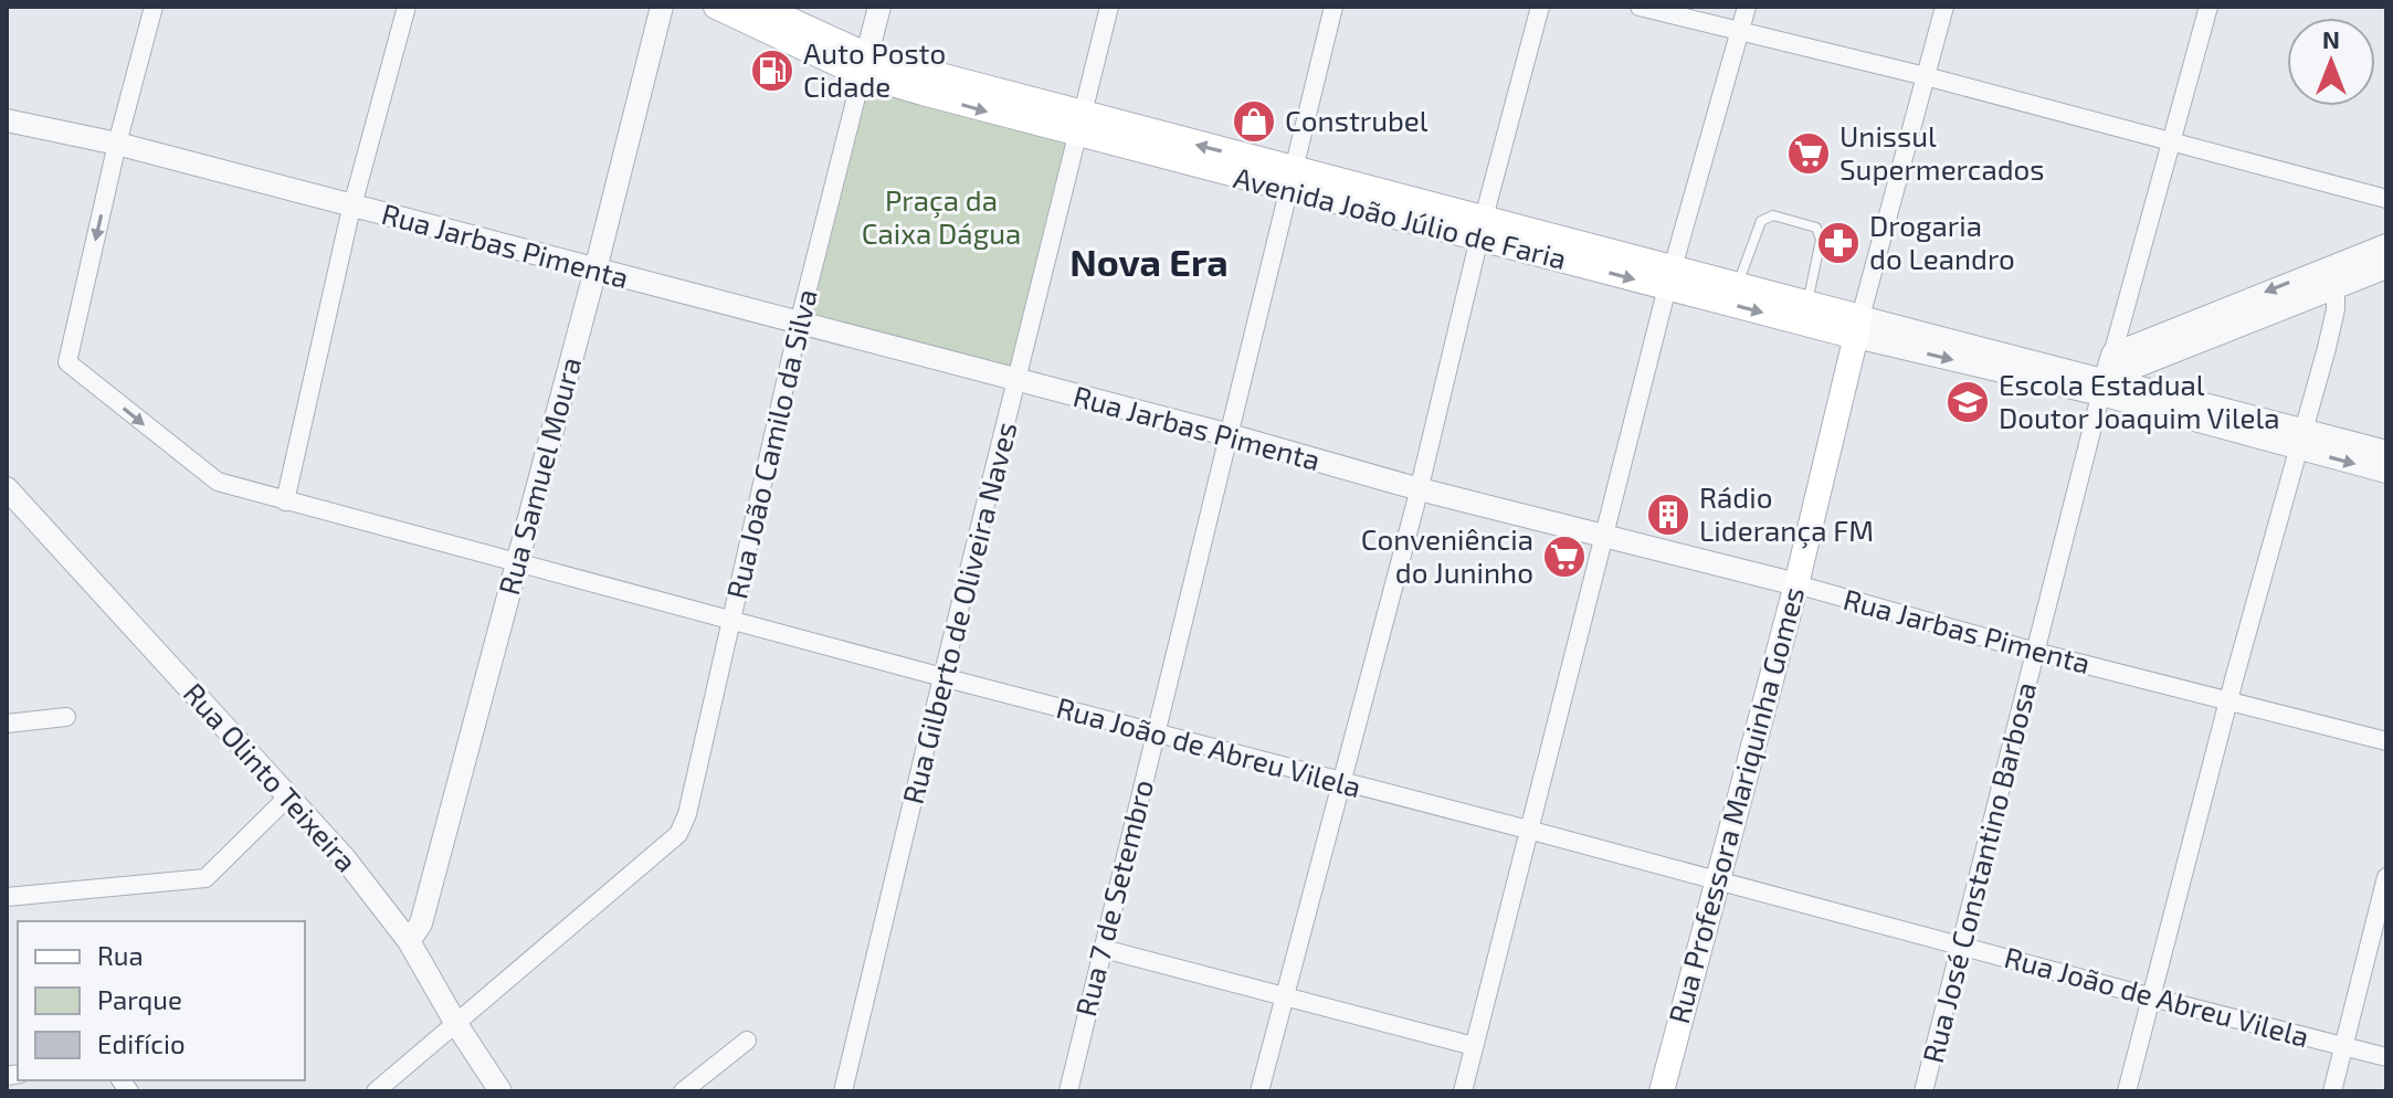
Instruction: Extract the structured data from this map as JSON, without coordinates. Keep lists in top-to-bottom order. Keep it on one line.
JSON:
{"streets":{"main road":["Avenida João Júlio de Faria","Rua Professora Mariquinha Gomes"],"street":["Rua Jarbas Pimenta","Rua João Camilo da Silva","Rua Samuel Moura","Rua Gilberto de Oliveira Naves","Rua João de Abreu Vilela","Rua Olinto Teixeira","Rua José Constantino Barbosa","Rua 7 de Setembro"]},"crossings":[["Avenida João Júlio de Faria","Rua João Camilo da Silva"],["Avenida João Júlio de Faria","Rua Gilberto de Oliveira Naves"],["Avenida João Júlio de Faria","Rua Professora Mariquinha Gomes"],["Avenida João Júlio de Faria","Rua José Constantino Barbosa"],["Avenida João Júlio de Faria","Rua 7 de Setembro"],["Rua Jarbas Pimenta","Rua João Camilo da Silva"],["Rua Jarbas Pimenta","Rua Samuel Moura"],["Rua Jarbas Pimenta","Rua Gilberto de Oliveira Naves"],["Rua Jarbas Pimenta","Rua João de Abreu Vilela"],["Rua Jarbas Pimenta","Rua Professora Mariquinha Gomes"],["Rua Jarbas Pimenta","Rua José Constantino Barbosa"],["Rua Jarbas Pimenta","Rua 7 de Setembro"],["Rua João Camilo da Silva","Rua João de Abreu Vilela"],["Rua João Camilo da Silva","Rua Olinto Teixeira"],["Rua Samuel Moura","Rua João de Abreu Vilela"],["Rua Samuel Moura","Rua Olinto Teixeira"],["Rua Gilberto de Oliveira Naves","Rua João de Abreu Vilela"],["Rua João de Abreu Vilela","Rua Professora Mariquinha Gomes"],["Rua João de Abreu Vilela","Rua José Constantino Barbosa"],["Rua João de Abreu Vilela","Rua 7 de Setembro"]],"districts":["Nova Era"],"parks":["Praça da Caixa Dágua"],"places":{"fuel station":["Auto Posto Cidade"],"shop":["Construbel"],"supermarket":["Unissul Supermercados","Conveniência do Juninho"],"pharmacy":["Drogaria do Leandro"],"school or university":["Escola Estadual Doutor Joaquim Vilela"],"building":["Rádio Liderança FM"]},"legend":["Rua","Parque","Edifício"],"north":"top"}
